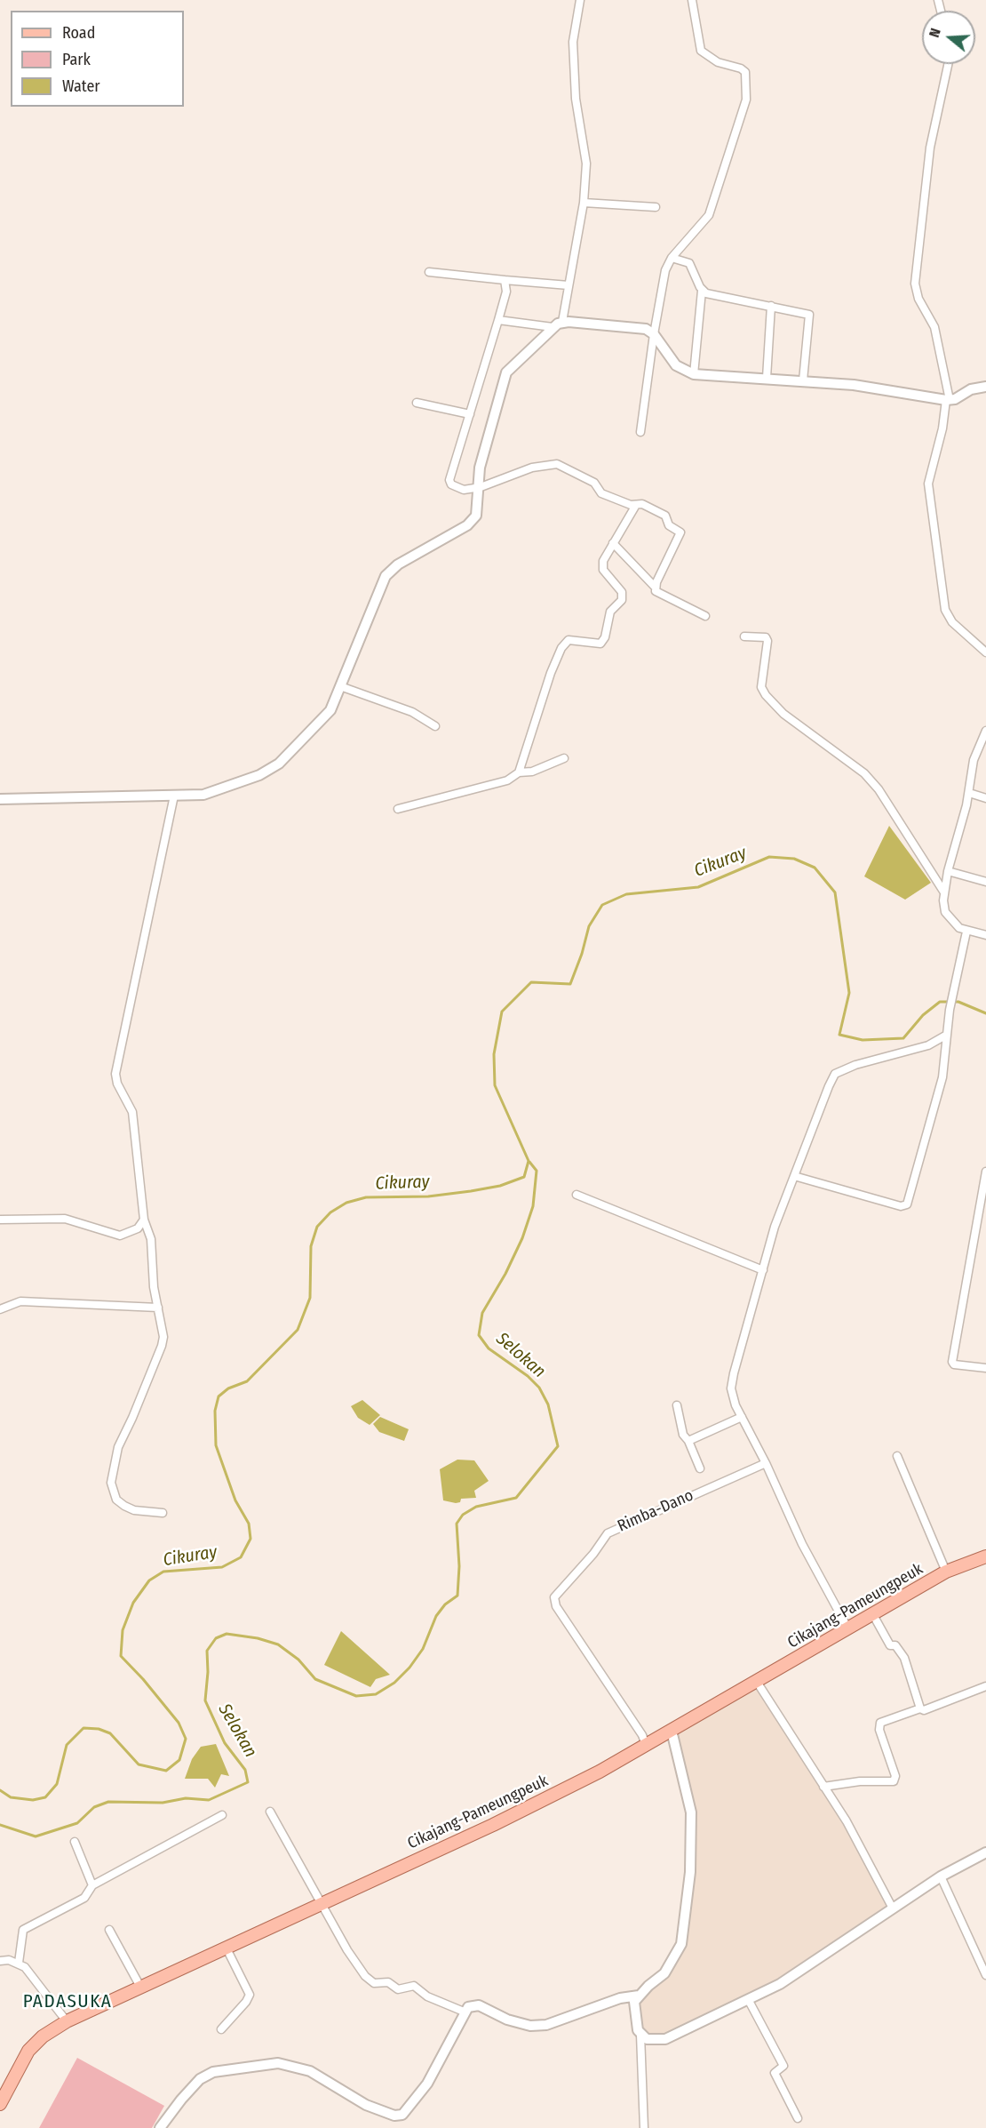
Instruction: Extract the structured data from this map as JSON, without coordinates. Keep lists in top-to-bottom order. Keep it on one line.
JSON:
{"streets":{"main road":["Cikajang-Pameungpeuk"],"street":["Rimba-Dano"]},"crossings":[["Rimba-Dano","Cikajang-Pameungpeuk"]],"districts":["PADASUKA"],"water":["Cikuray","Selokan"],"legend":["Road","Park","Water"],"north":"left"}
